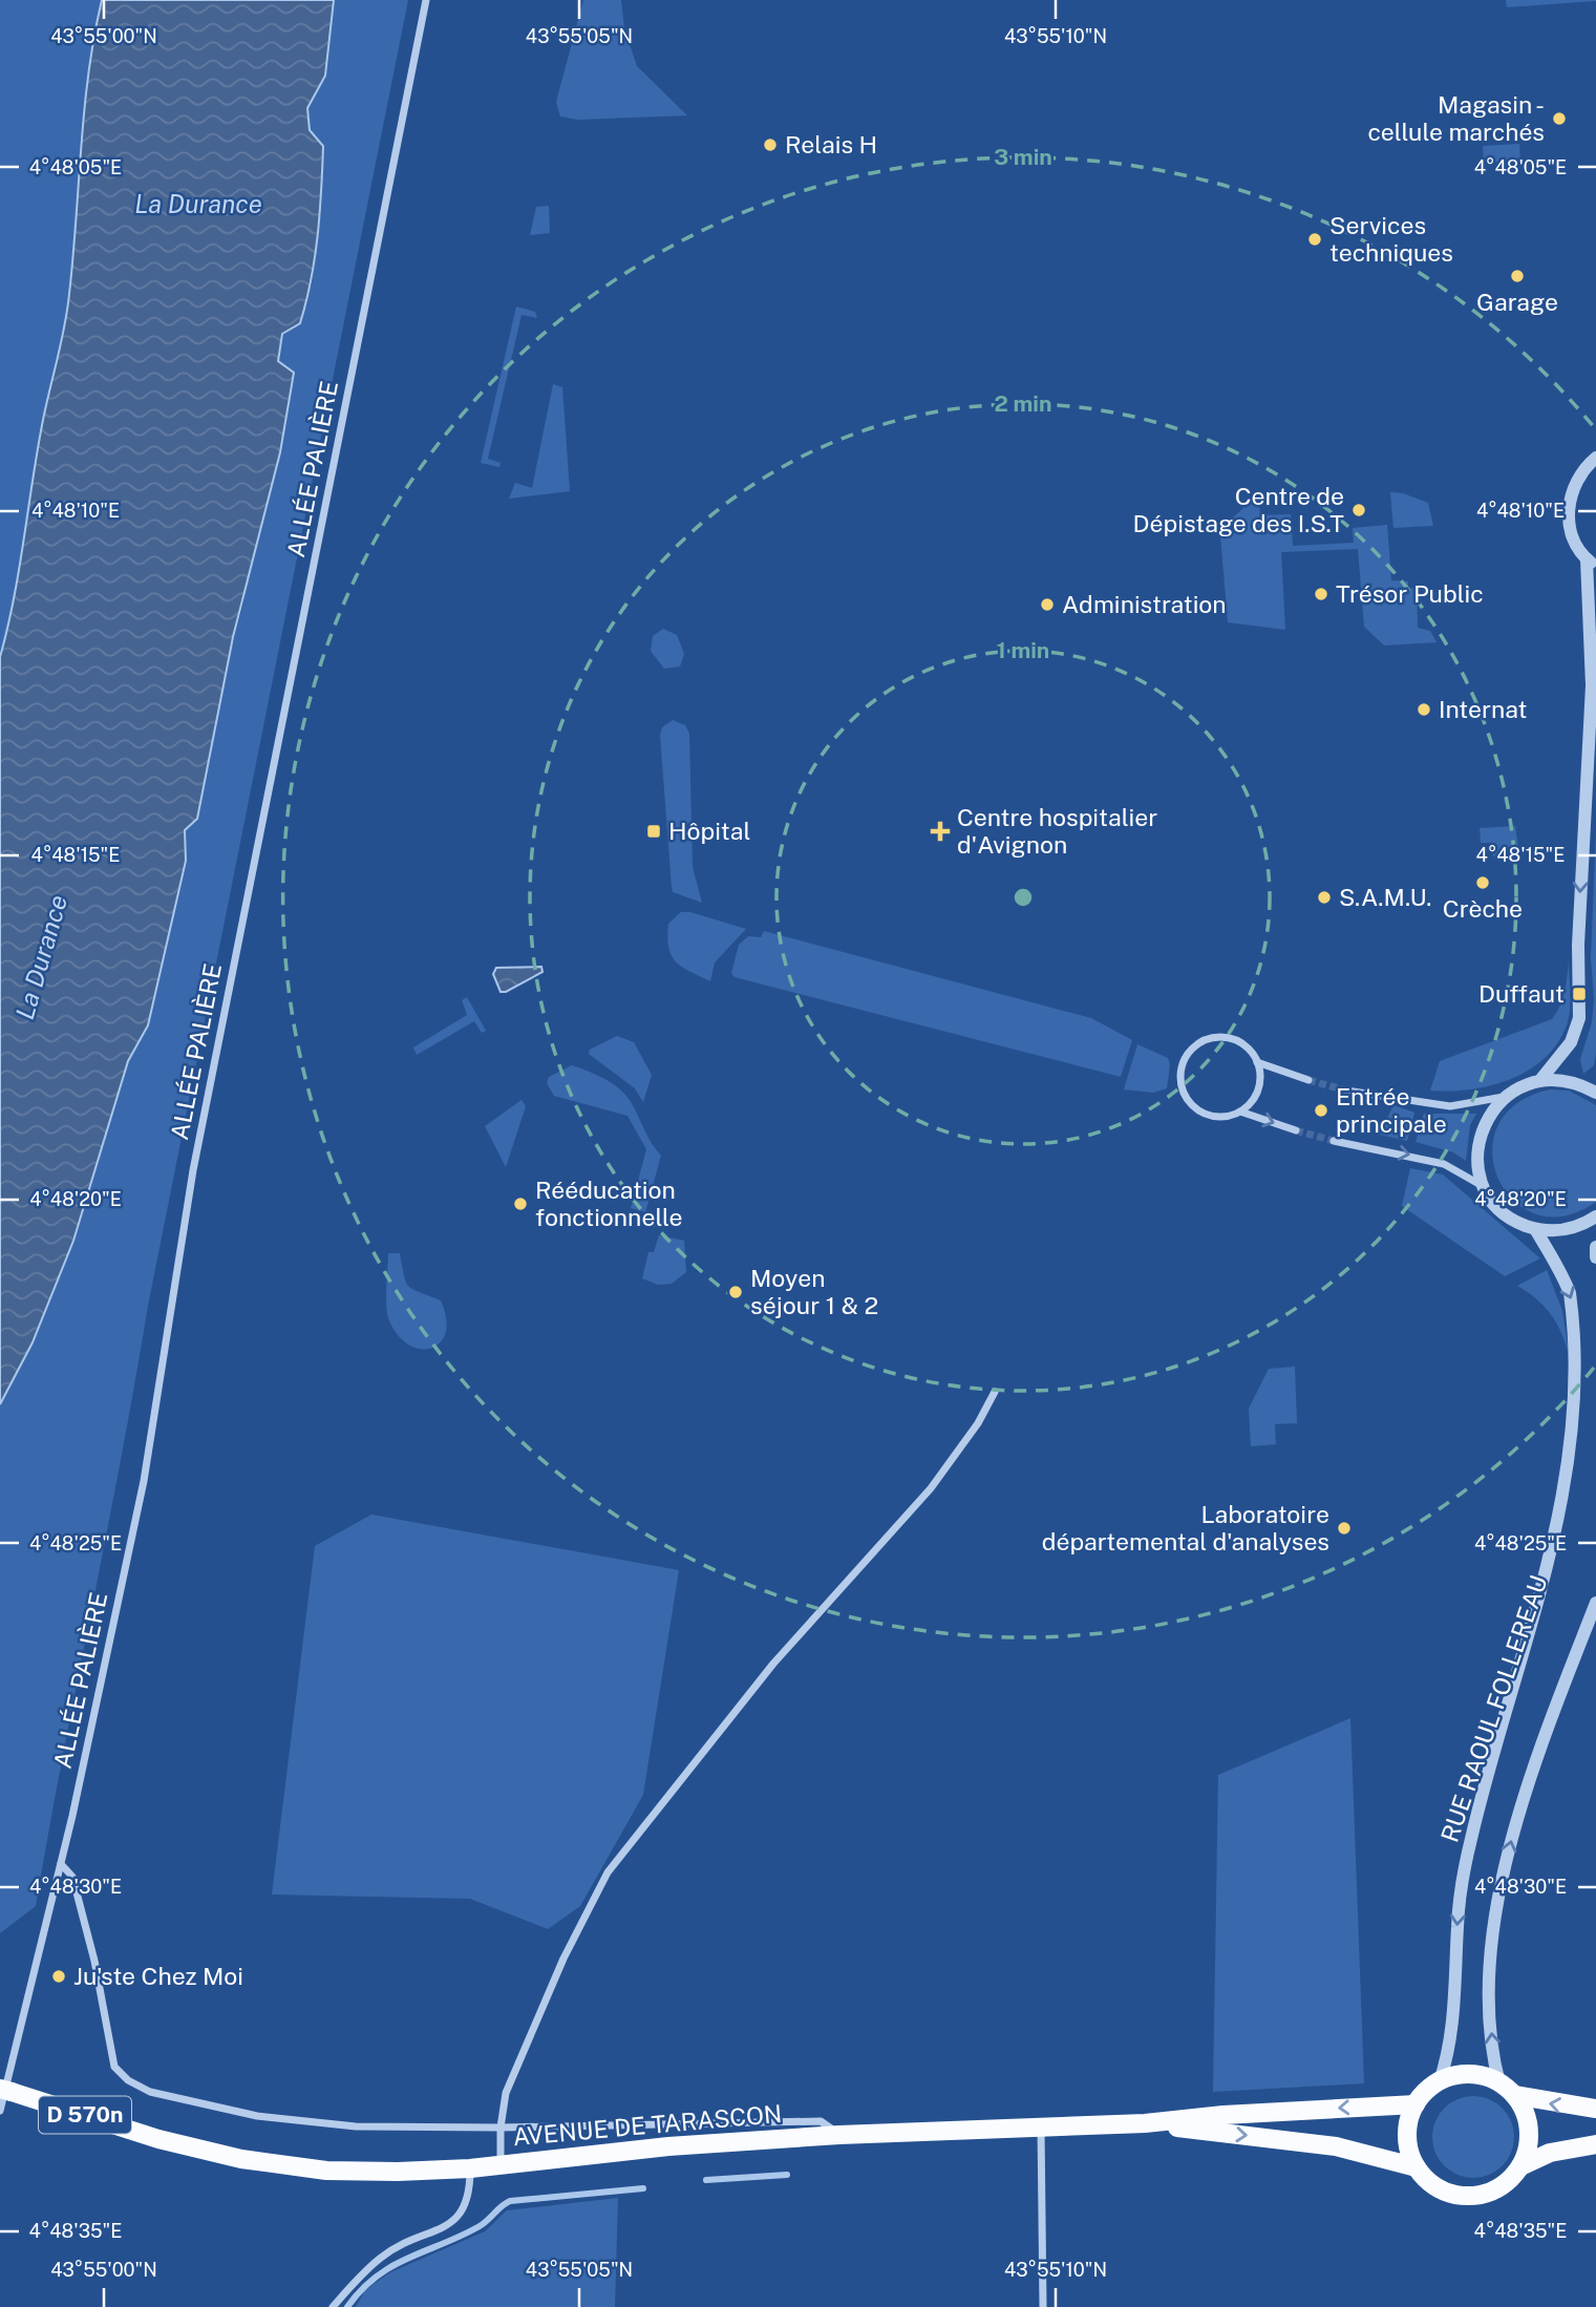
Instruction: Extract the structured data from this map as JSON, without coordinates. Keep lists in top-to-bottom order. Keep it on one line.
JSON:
{"streets":{"main road":["D 570n","AVENUE DE TARASCON"],"street":["ALLÉE PALIÈRE","RUE RAOUL FOLLEREAU"]},"crossings":[["RUE RAOUL FOLLEREAU","AVENUE DE TARASCON"]],"water":["La Durance"],"places":{"other":["Magasin - cellule marchés","Relais H","Services techniques","Garage","Centre de Dépistage des I.S.T","Trésor Public","Administration","Internat","Crèche","S.A.M.U.","Entrée principale","Rééducation fonctionnelle","Moyen séjour 1 & 2","Laboratoire départemental d'analyses","Ju'ste Chez Moi"],"transit":["Hôpital","Duffaut"],"health":["Centre hospitalier d'Avignon"]},"coordinates":["43°55'00\"N","43°55'05\"N","43°55'10\"N","4°48'05\"E","4°48'10\"E","4°48'15\"E","4°48'20\"E","4°48'25\"E","4°48'30\"E","4°48'35\"E"],"rings":["3 min","2 min","1 min"]}
